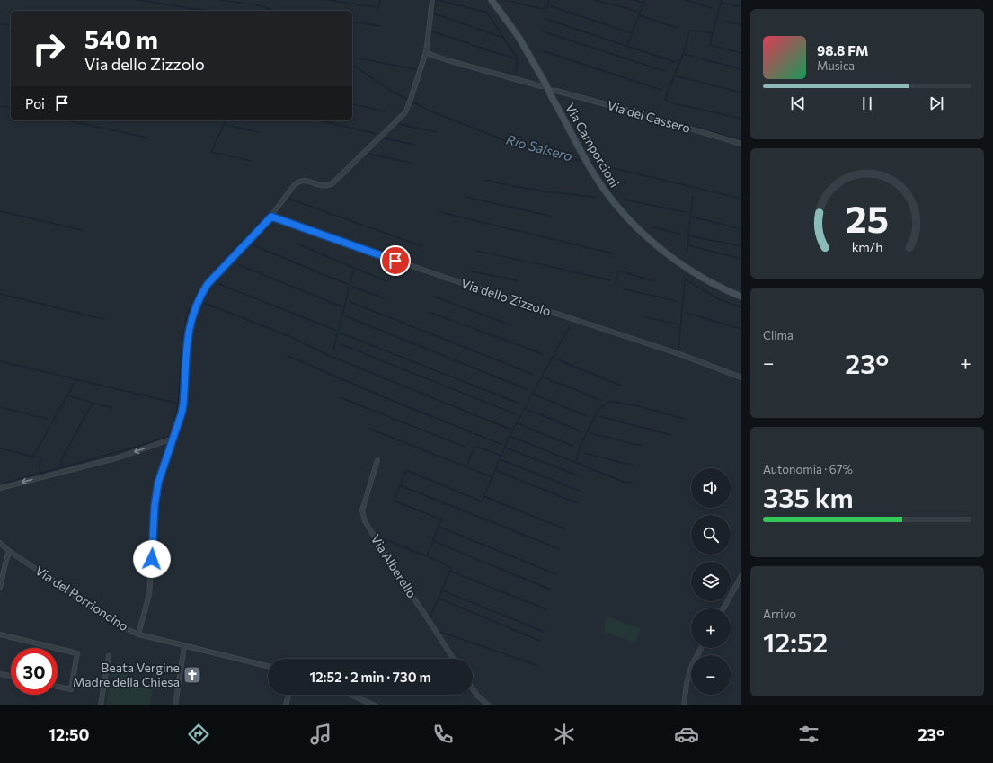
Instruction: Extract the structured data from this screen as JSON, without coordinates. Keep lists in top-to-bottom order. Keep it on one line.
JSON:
{"streets":{"main road":["Via Camporcioni"],"street":["Via del Cassero","Via dello Zizzolo","Via Alberello","Via del Porrioncino"]},"water":["Rio Salsero"],"places":{"church":["Beata Vergine Madre della Chiesa"]},"page":{"turn":["540 m","Via dello Zizzolo"],"song":["98.8 FM","Musica"],"then":"Poi","tile":["Clima",["Autonomia · 67%","335 km"],["Arrivo","12:52"]],"heat":["−","23°","+"],"map_buttons":["+","−"],"limit":"30","trip":"12:52 · 2 min · 730 m","tabs":["12:50","23°"],"gauge":["25","km/h"]}}
